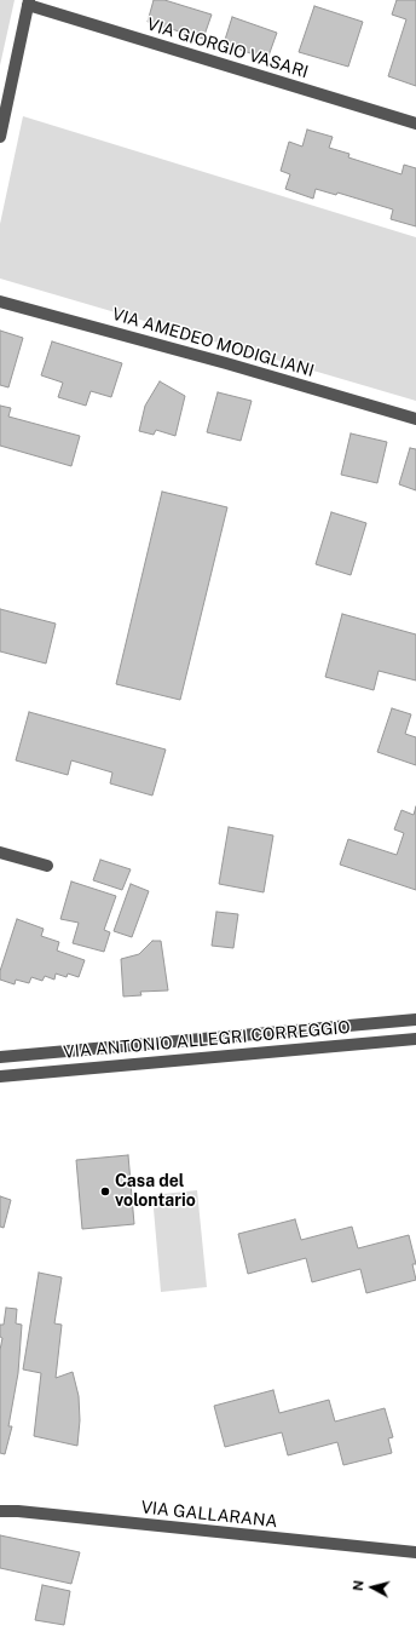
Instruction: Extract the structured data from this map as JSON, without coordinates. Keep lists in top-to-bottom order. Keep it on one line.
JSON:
{"streets":{"street":["VIA GIORGIO VASARI","VIA AMEDEO MODIGLIANI","VIA ANTONIO ALLEGRI CORREGGIO","VIA GALLARANA"]},"places":["Casa del volontario"],"north":"left"}
